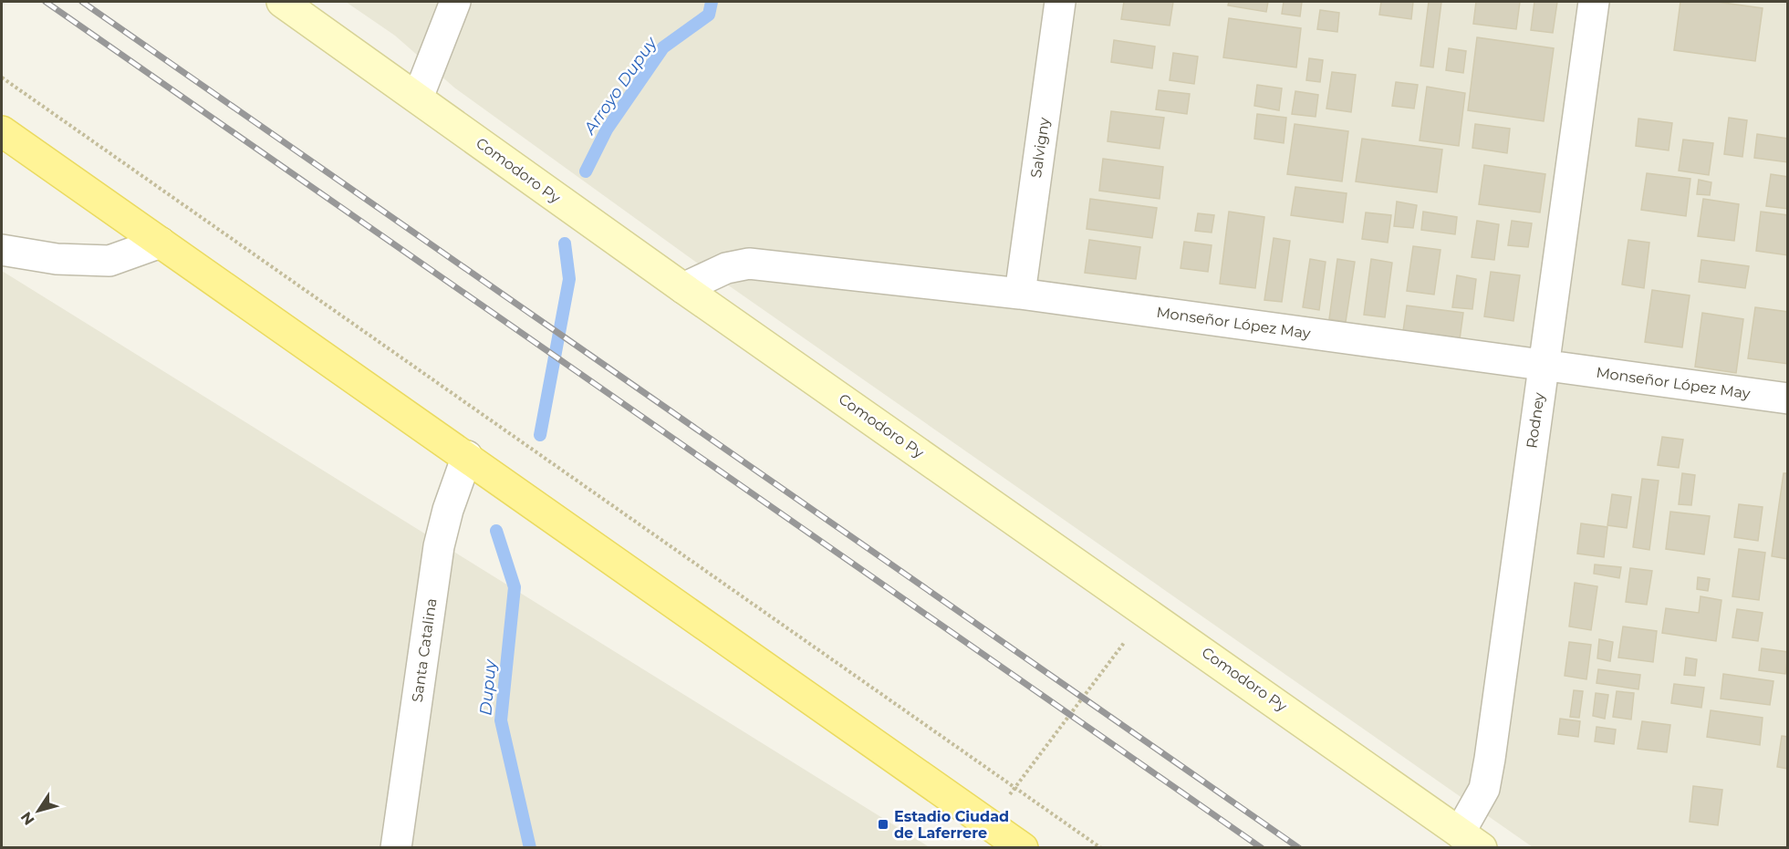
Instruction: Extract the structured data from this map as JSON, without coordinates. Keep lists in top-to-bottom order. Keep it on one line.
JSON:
{"streets":{"main road":["Comodoro Py"],"street":["Salvigny","Monseñor López May","Rodney","Santa Catalina"]},"crossings":[["Salvigny","Monseñor López May"],["Comodoro Py","Monseñor López May"],["Comodoro Py","Rodney"],["Monseñor López May","Rodney"]],"water":["Arroyo Dupuy","Dupuy"],"places":{"transit":["Estadio Ciudad de Laferrere"]},"north":"bottom left"}
